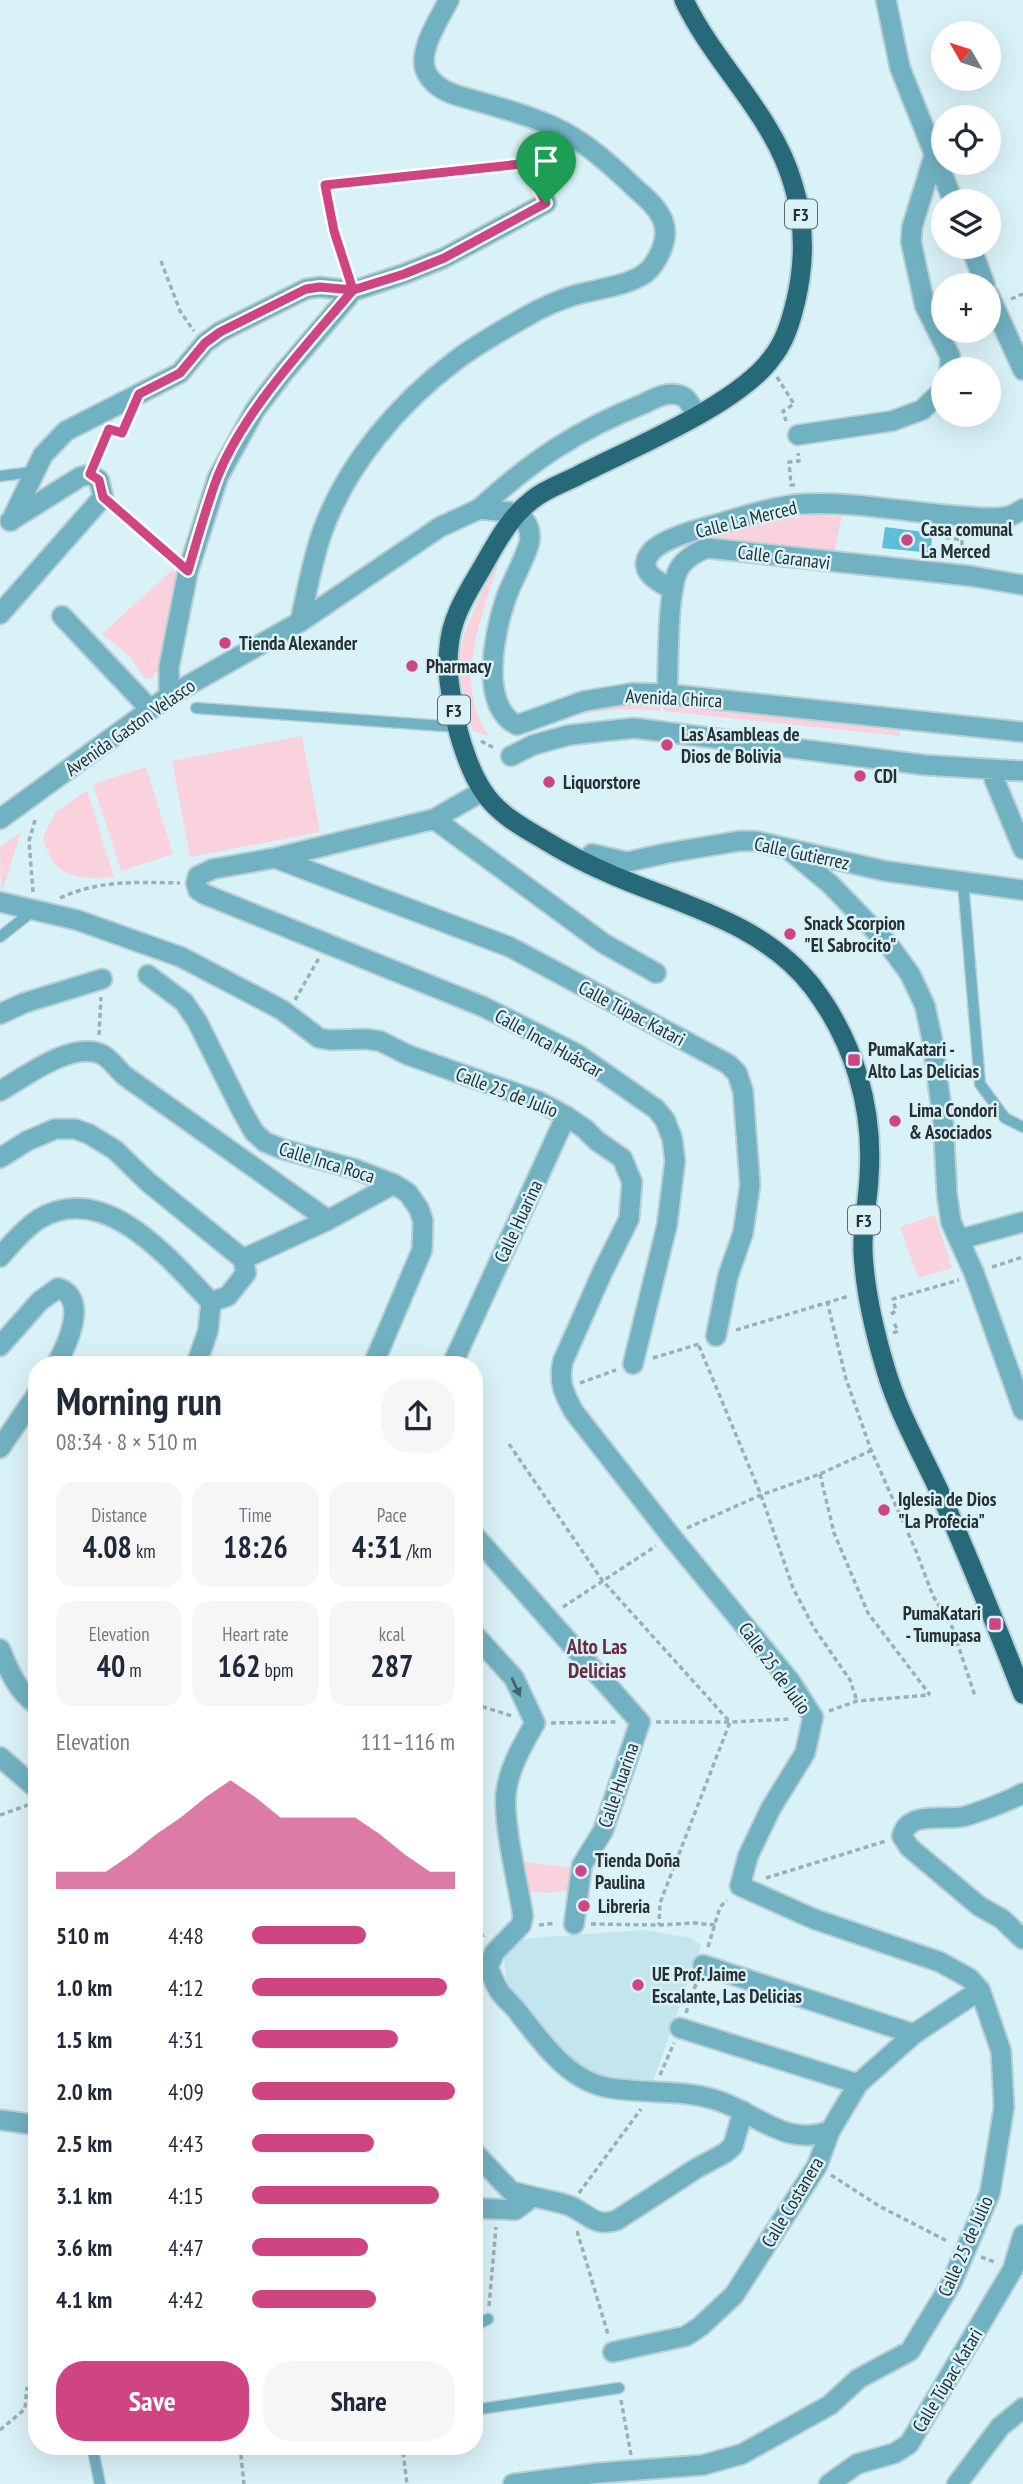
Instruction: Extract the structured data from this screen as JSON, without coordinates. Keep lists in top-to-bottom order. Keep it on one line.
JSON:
{"streets":{"highway":["F3"],"street":["Calle La Merced","Calle Caranavi","Avenida Chirca","Avenida Gaston Velasco","Calle Gutierrez","Calle Túpac Katari","Calle Inca Huáscar","Calle 25 de Julio","Calle Inca Roca","Calle Huarina","Calle Costanera"]},"crossings":[["F3","Avenida Chirca"],["F3","Calle Gutierrez"],["Calle La Merced","Calle Caranavi"],["Calle Caranavi","Avenida Chirca"],["Calle 25 de Julio","Calle Huarina"],["Calle 25 de Julio","Calle Costanera"]],"districts":["Alto Las Delicias"],"places":{"other":["Casa comunal La Merced","Tienda Alexander","Pharmacy","Las Asambleas de Dios de Bolivia","CDI","Liquorstore","Snack Scorpion \"El Sabrocito\"","Lima Condori & Asociados","Iglesia de Dios \"La Profecia\"","Tienda Doña Paulina","Libreria","UE Prof. Jaime Escalante, Las Delicias"],"transit":["PumaKatari - Alto Las Delicias","PumaKatari - Tumupasa"]},"north":"top left","page":{"map_buttons":["+","−"],"heading":["Morning run","08:34 · 8 × 510 m"],"stats":[["Distance","4.08 km"],["Time","18:26"],["Pace","4:31 /km"],["Elevation","40 m"],["Heart rate","162 bpm"],["kcal","287"]],"chart":["Elevation","111–116 m"],"list":[{"name":"510 m","note":"4:48"},{"name":"1.0 km","note":"4:12"},{"name":"1.5 km","note":"4:31"},{"name":"2.0 km","note":"4:09"},{"name":"2.5 km","note":"4:43"},{"name":"3.1 km","note":"4:15"},{"name":"3.6 km","note":"4:47"},{"name":"4.1 km","note":"4:42"}],"buttons":["Save","Share"]}}
